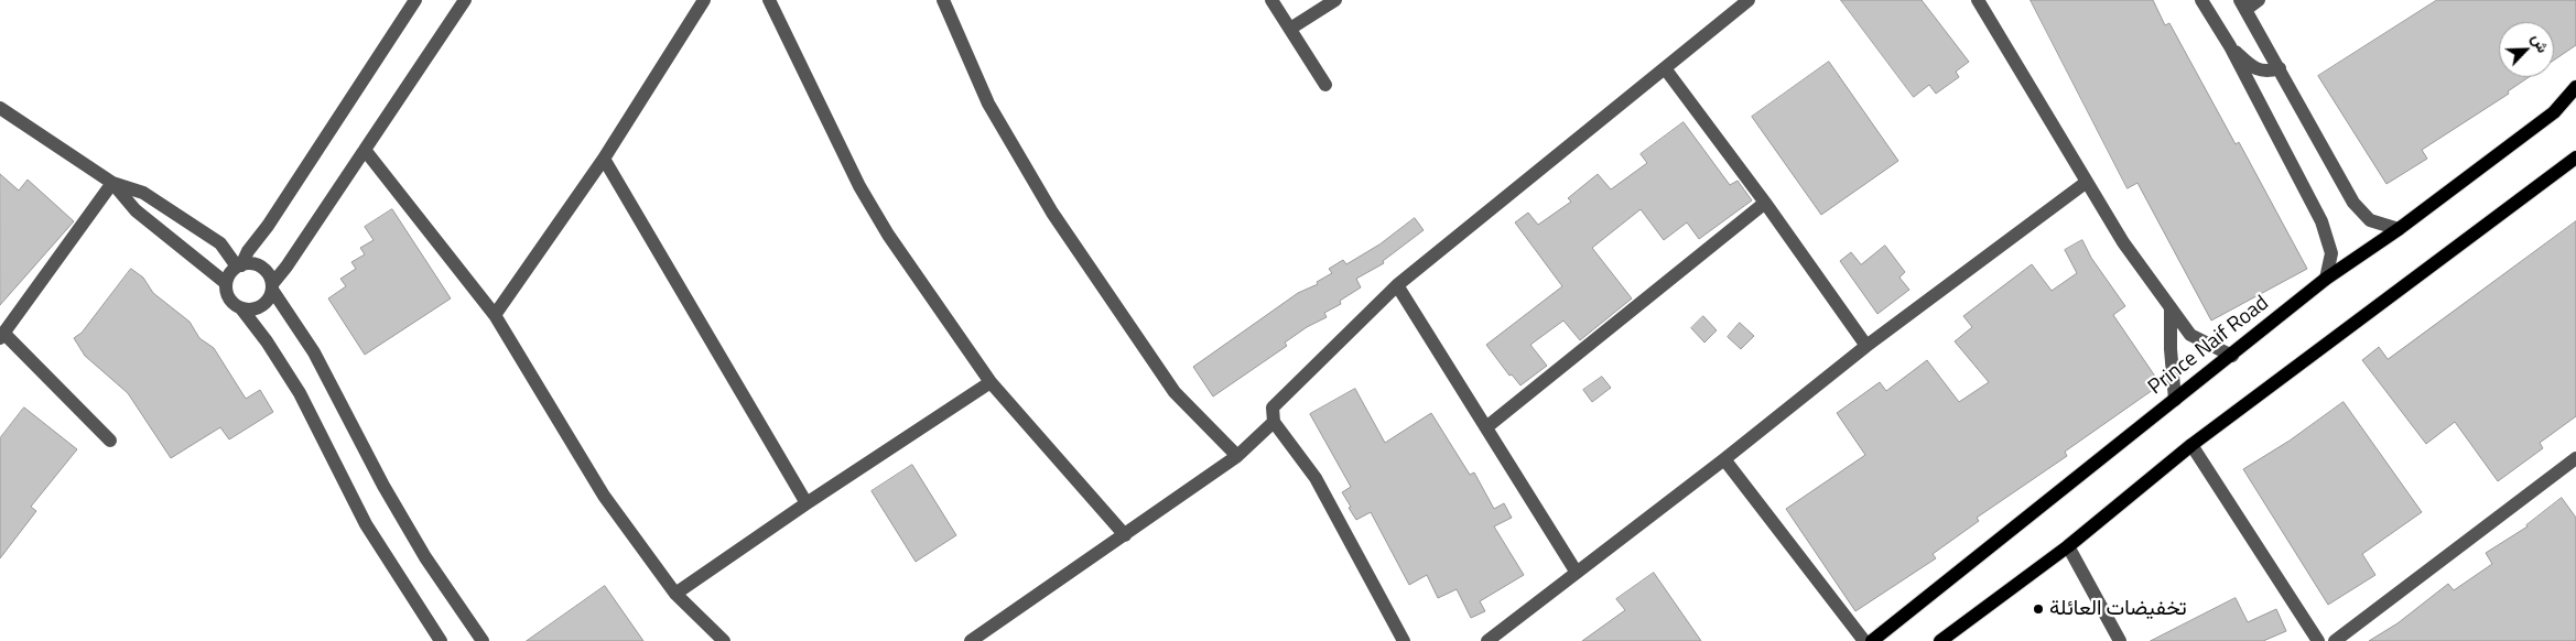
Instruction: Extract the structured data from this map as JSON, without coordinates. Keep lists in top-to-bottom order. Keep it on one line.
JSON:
{"streets":{"main road":["Prince Naif Road"]},"places":["تخفيضات العائلة"],"north":"top right"}
